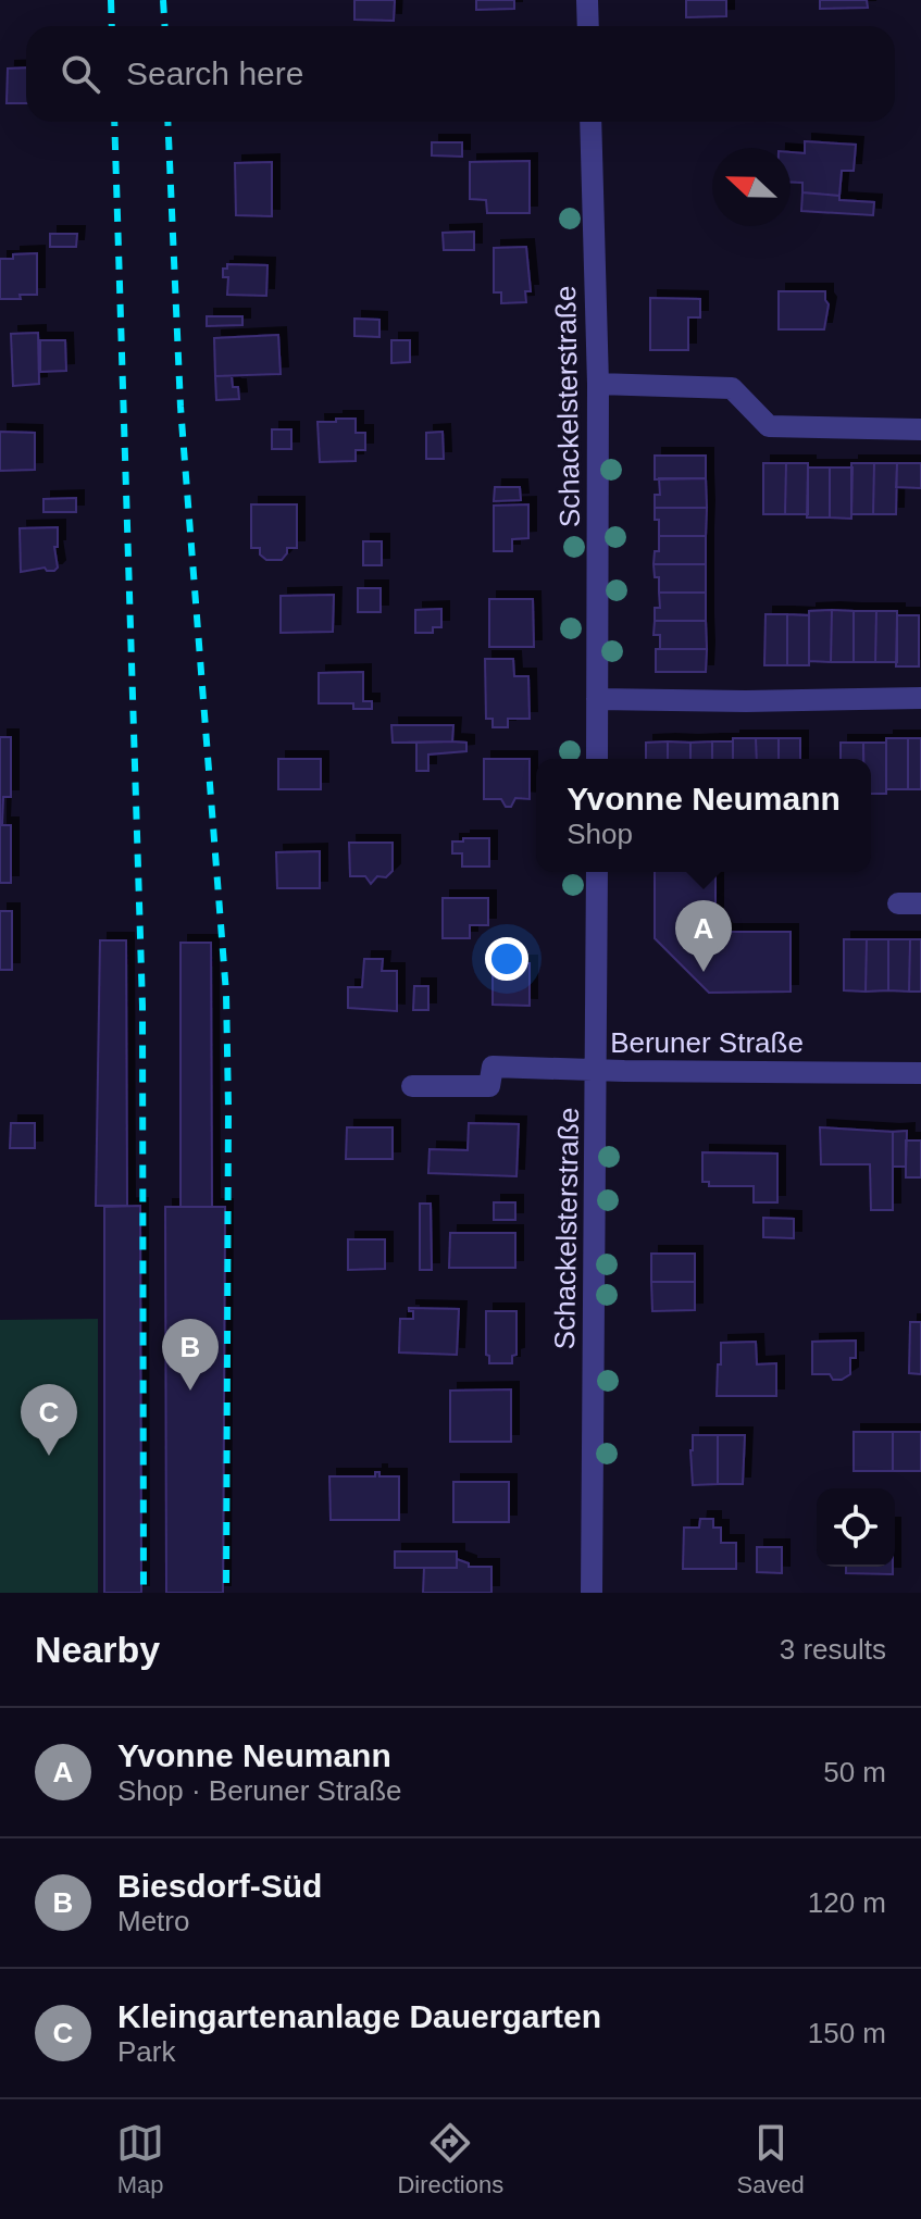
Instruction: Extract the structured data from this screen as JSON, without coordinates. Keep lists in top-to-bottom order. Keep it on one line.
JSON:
{"streets":{"street":["Schackelsterstraße","Beruner Straße"]},"crossings":[["Schackelsterstraße","Beruner Straße"]],"north":"left","page":{"search":"Search here","popup":["Yvonne Neumann","Shop"],"pins":["A","B","C"],"heading":["Nearby","3 results"],"list":[{"mark":"A","name":"Yvonne Neumann","note":"Shop · Beruner Straße","value":"50 m"},{"mark":"B","name":"Biesdorf-Süd","note":"Metro","value":"120 m"},{"mark":"C","name":"Kleingartenanlage Dauergarten","note":"Park","value":"150 m"}],"nav":["Map","Directions","Saved"]}}
